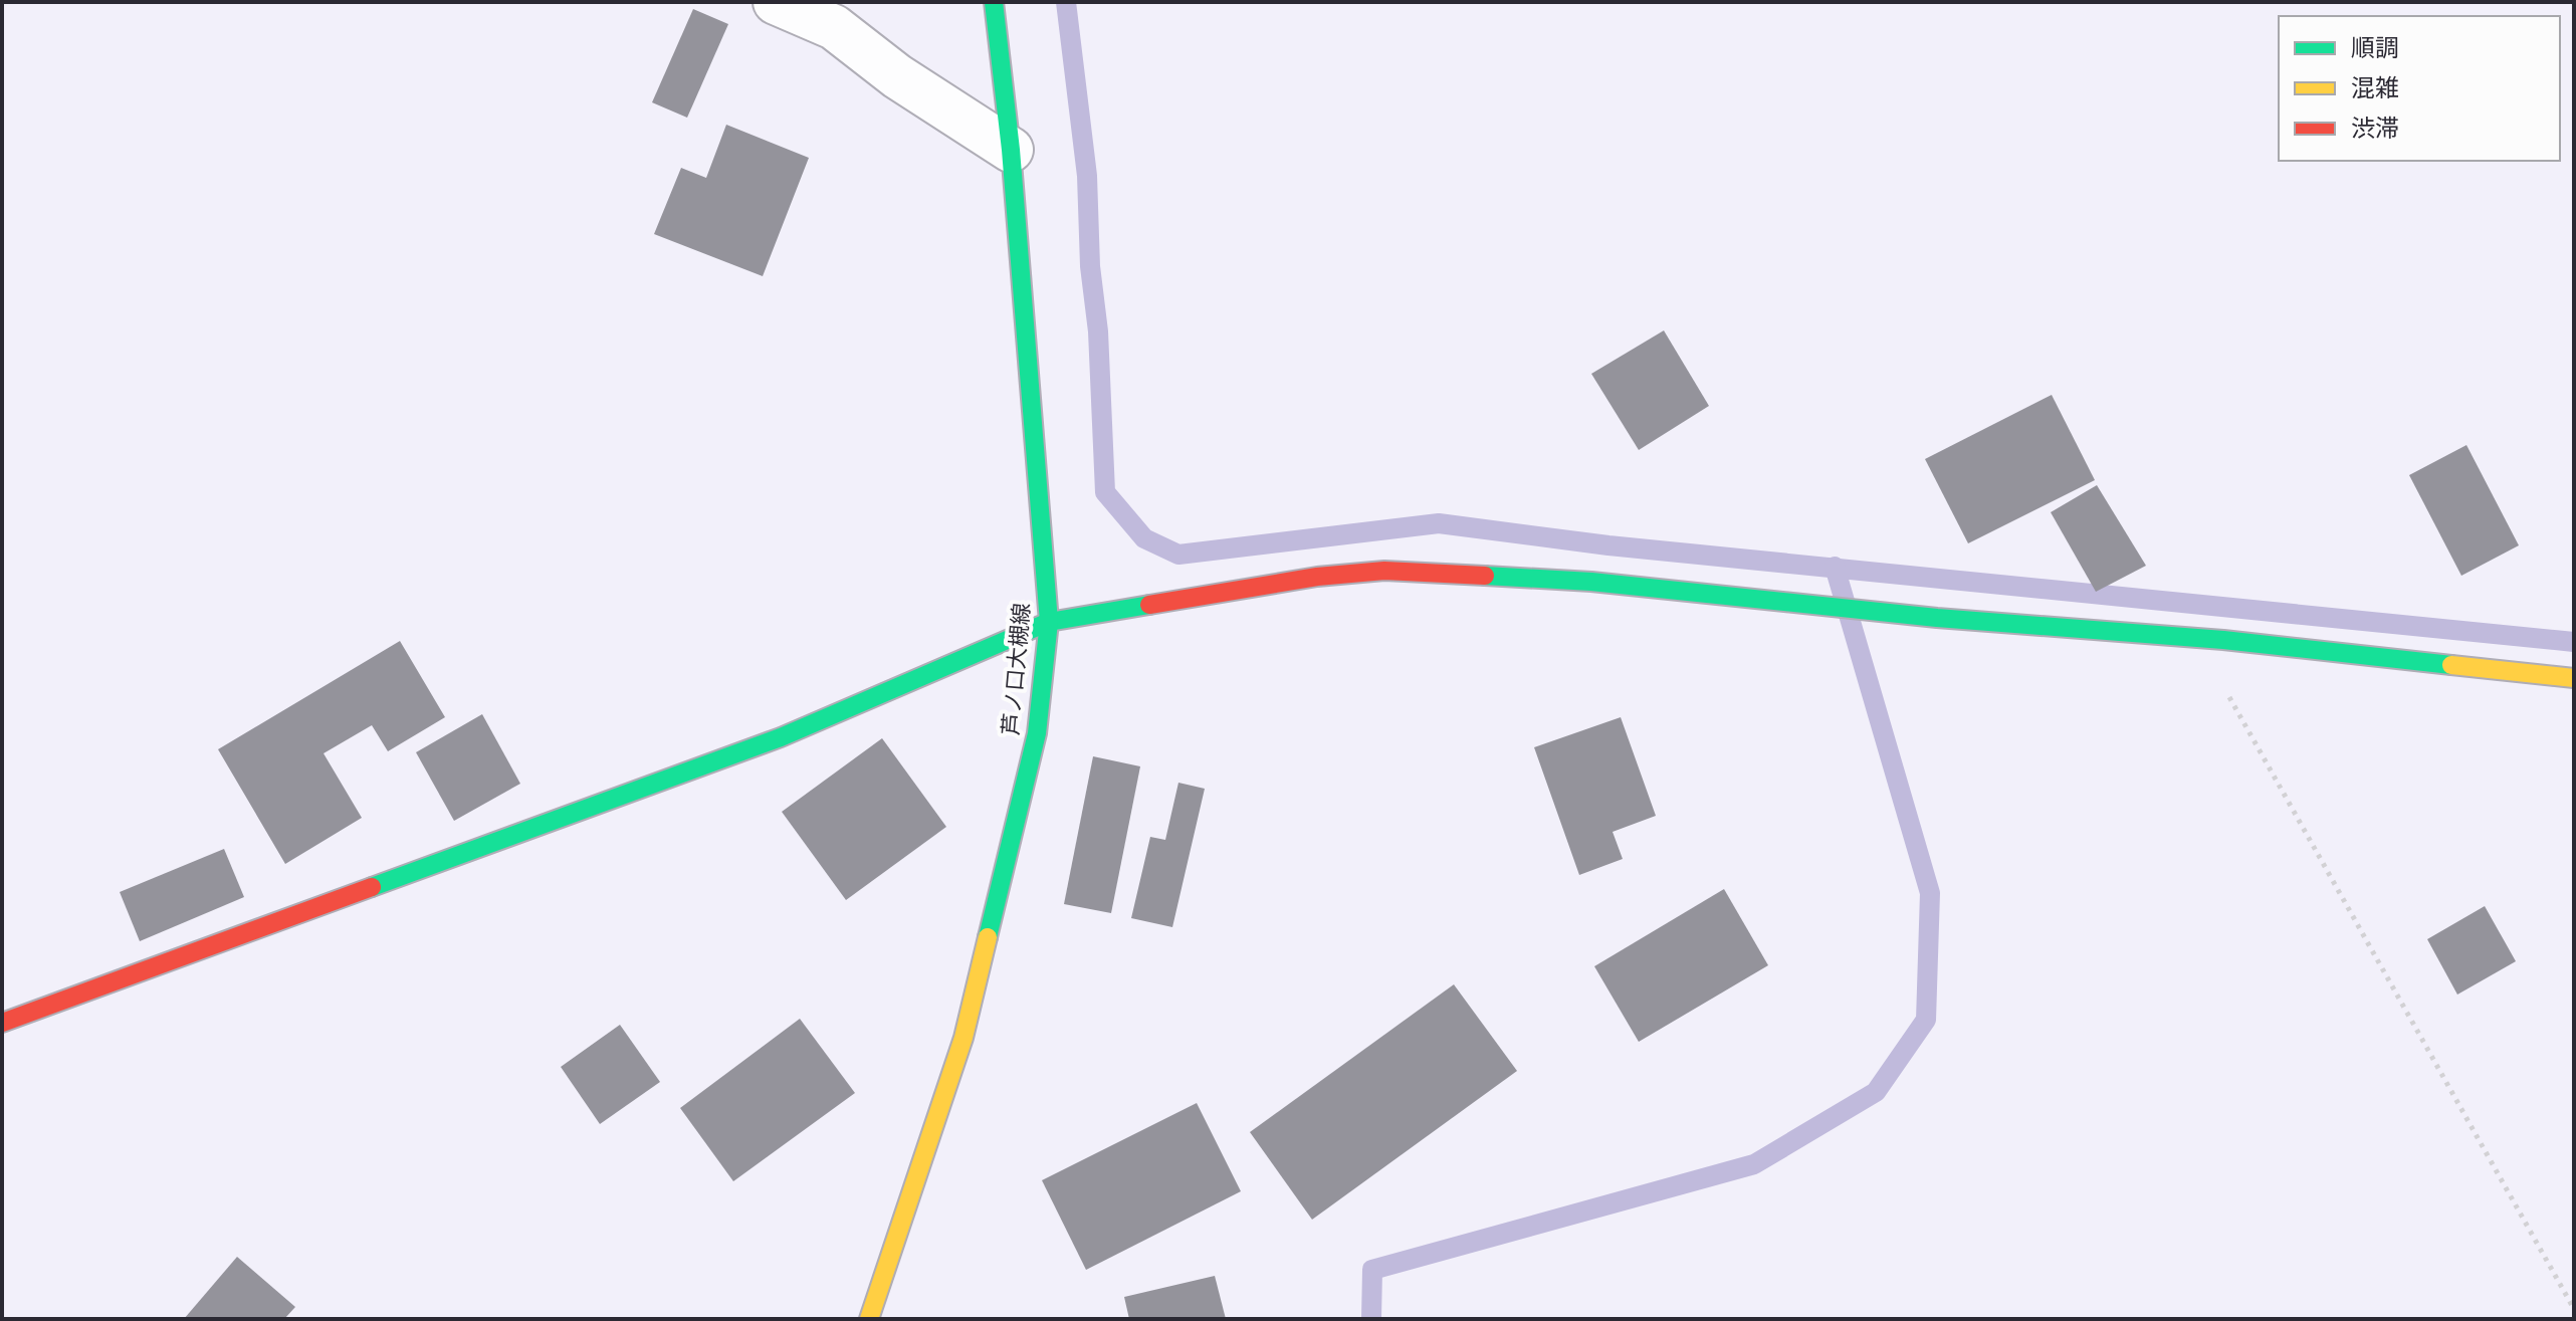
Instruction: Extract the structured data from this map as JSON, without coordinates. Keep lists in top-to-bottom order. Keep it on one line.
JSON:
{"streets":{"street":["芦ノ口大槻線"]},"legend":["順調","混雑","渋滞"]}
